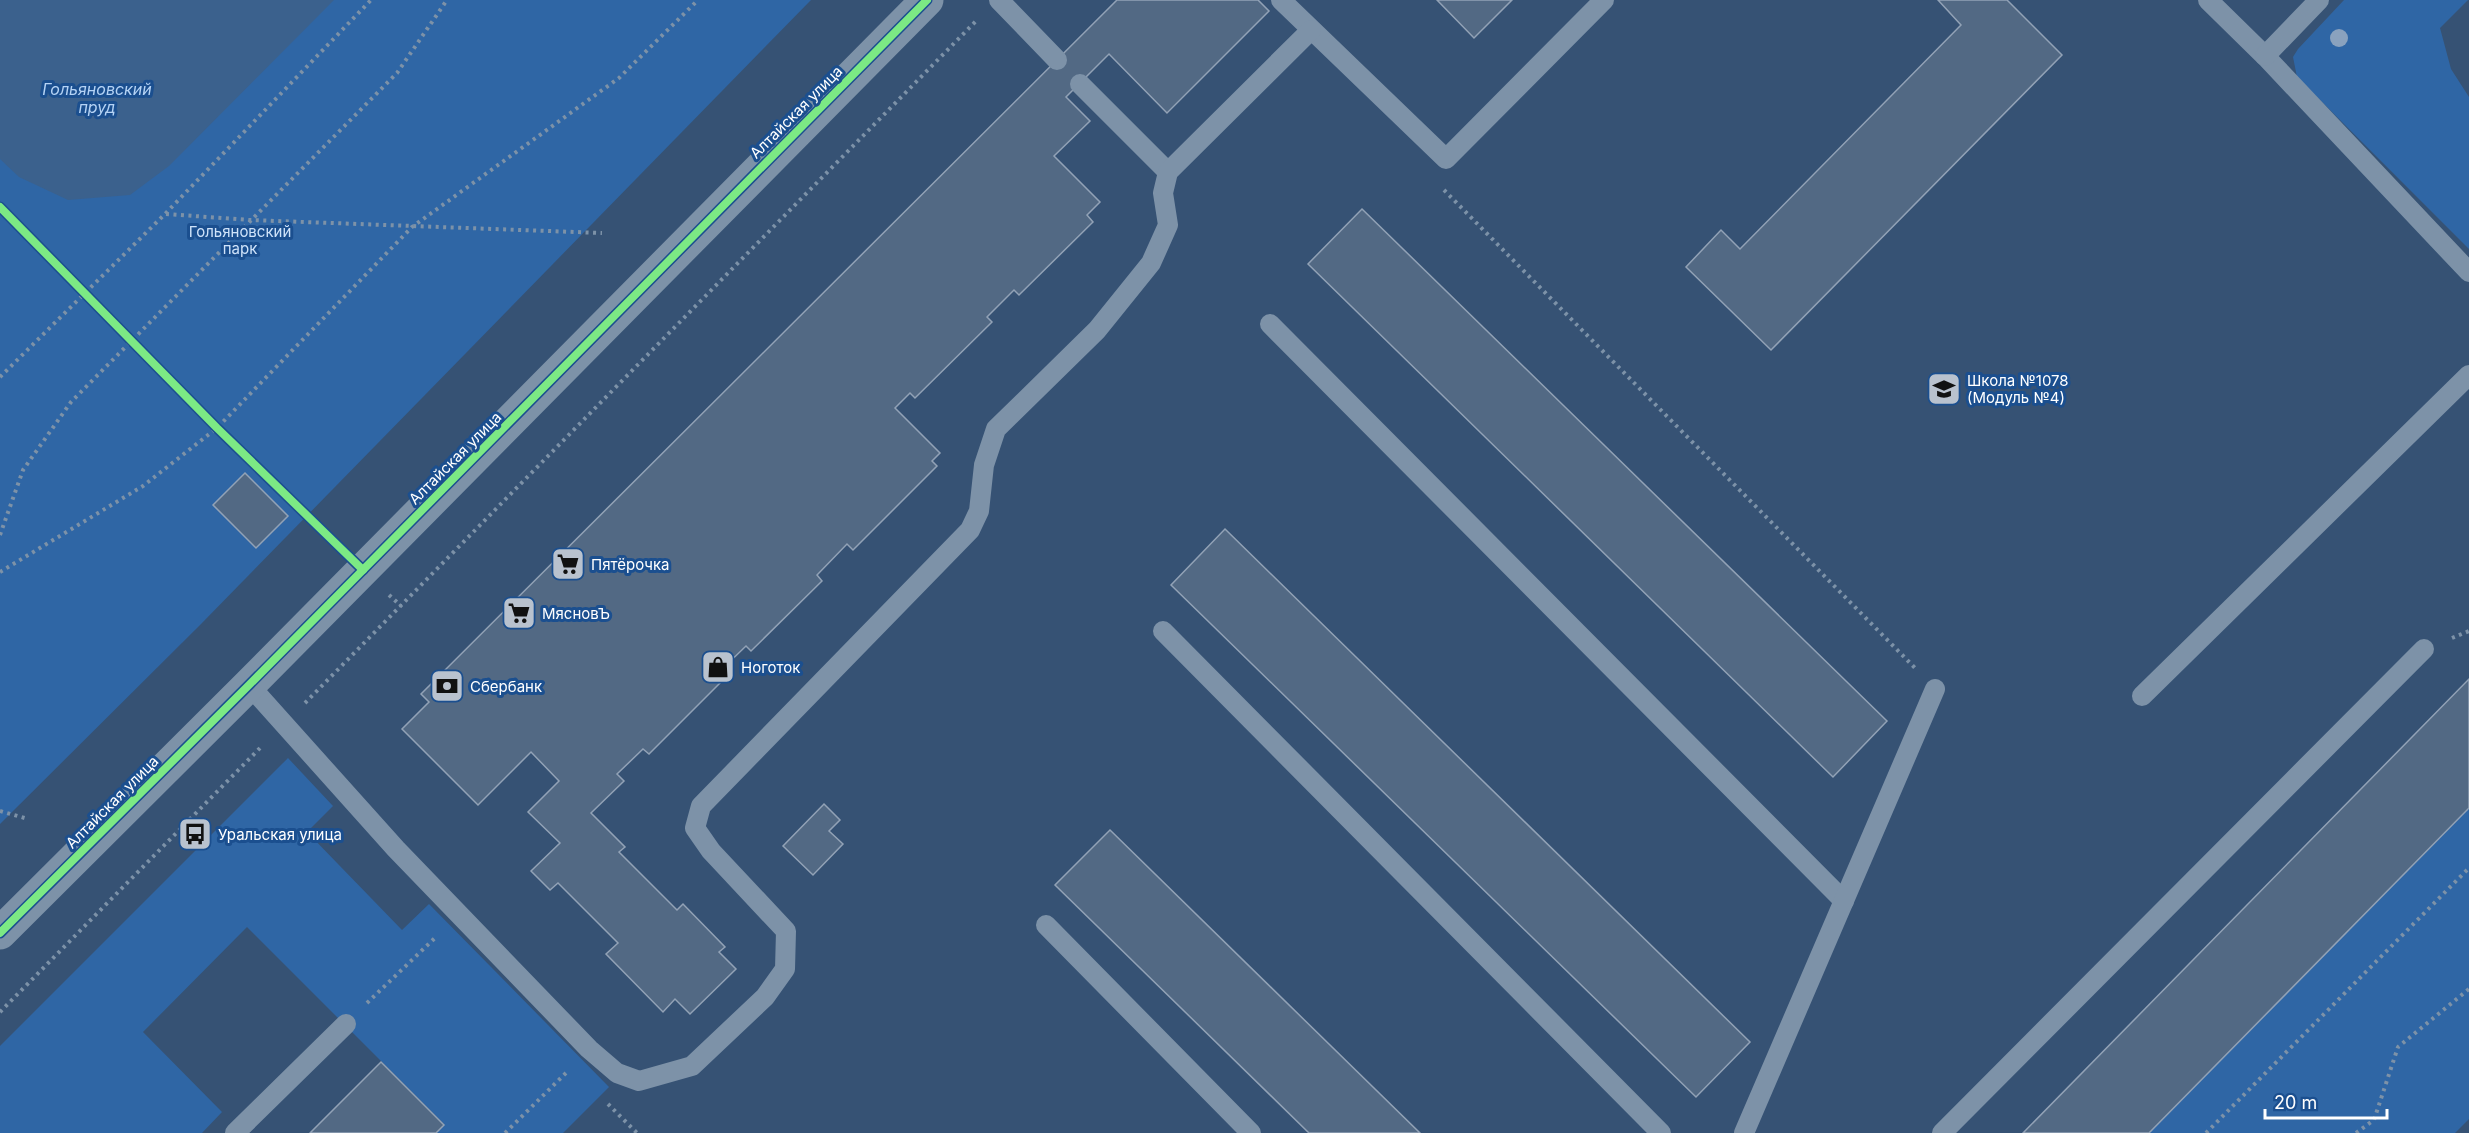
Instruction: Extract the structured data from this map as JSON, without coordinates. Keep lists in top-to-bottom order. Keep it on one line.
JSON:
{"streets":{"street":["Алтайская улица"]},"water":["Гольяновский пруд"],"parks":["Гольяновcкий парк"],"places":{"school or university":["Школа №1078 (Модуль №4)"],"supermarket":["Пятёрочка","МясновЪ"],"shop":["Ноготок"],"bank":["Сбербанк"],"bus stop":["Уральская улица"]},"scale_bar":"20 m"}
